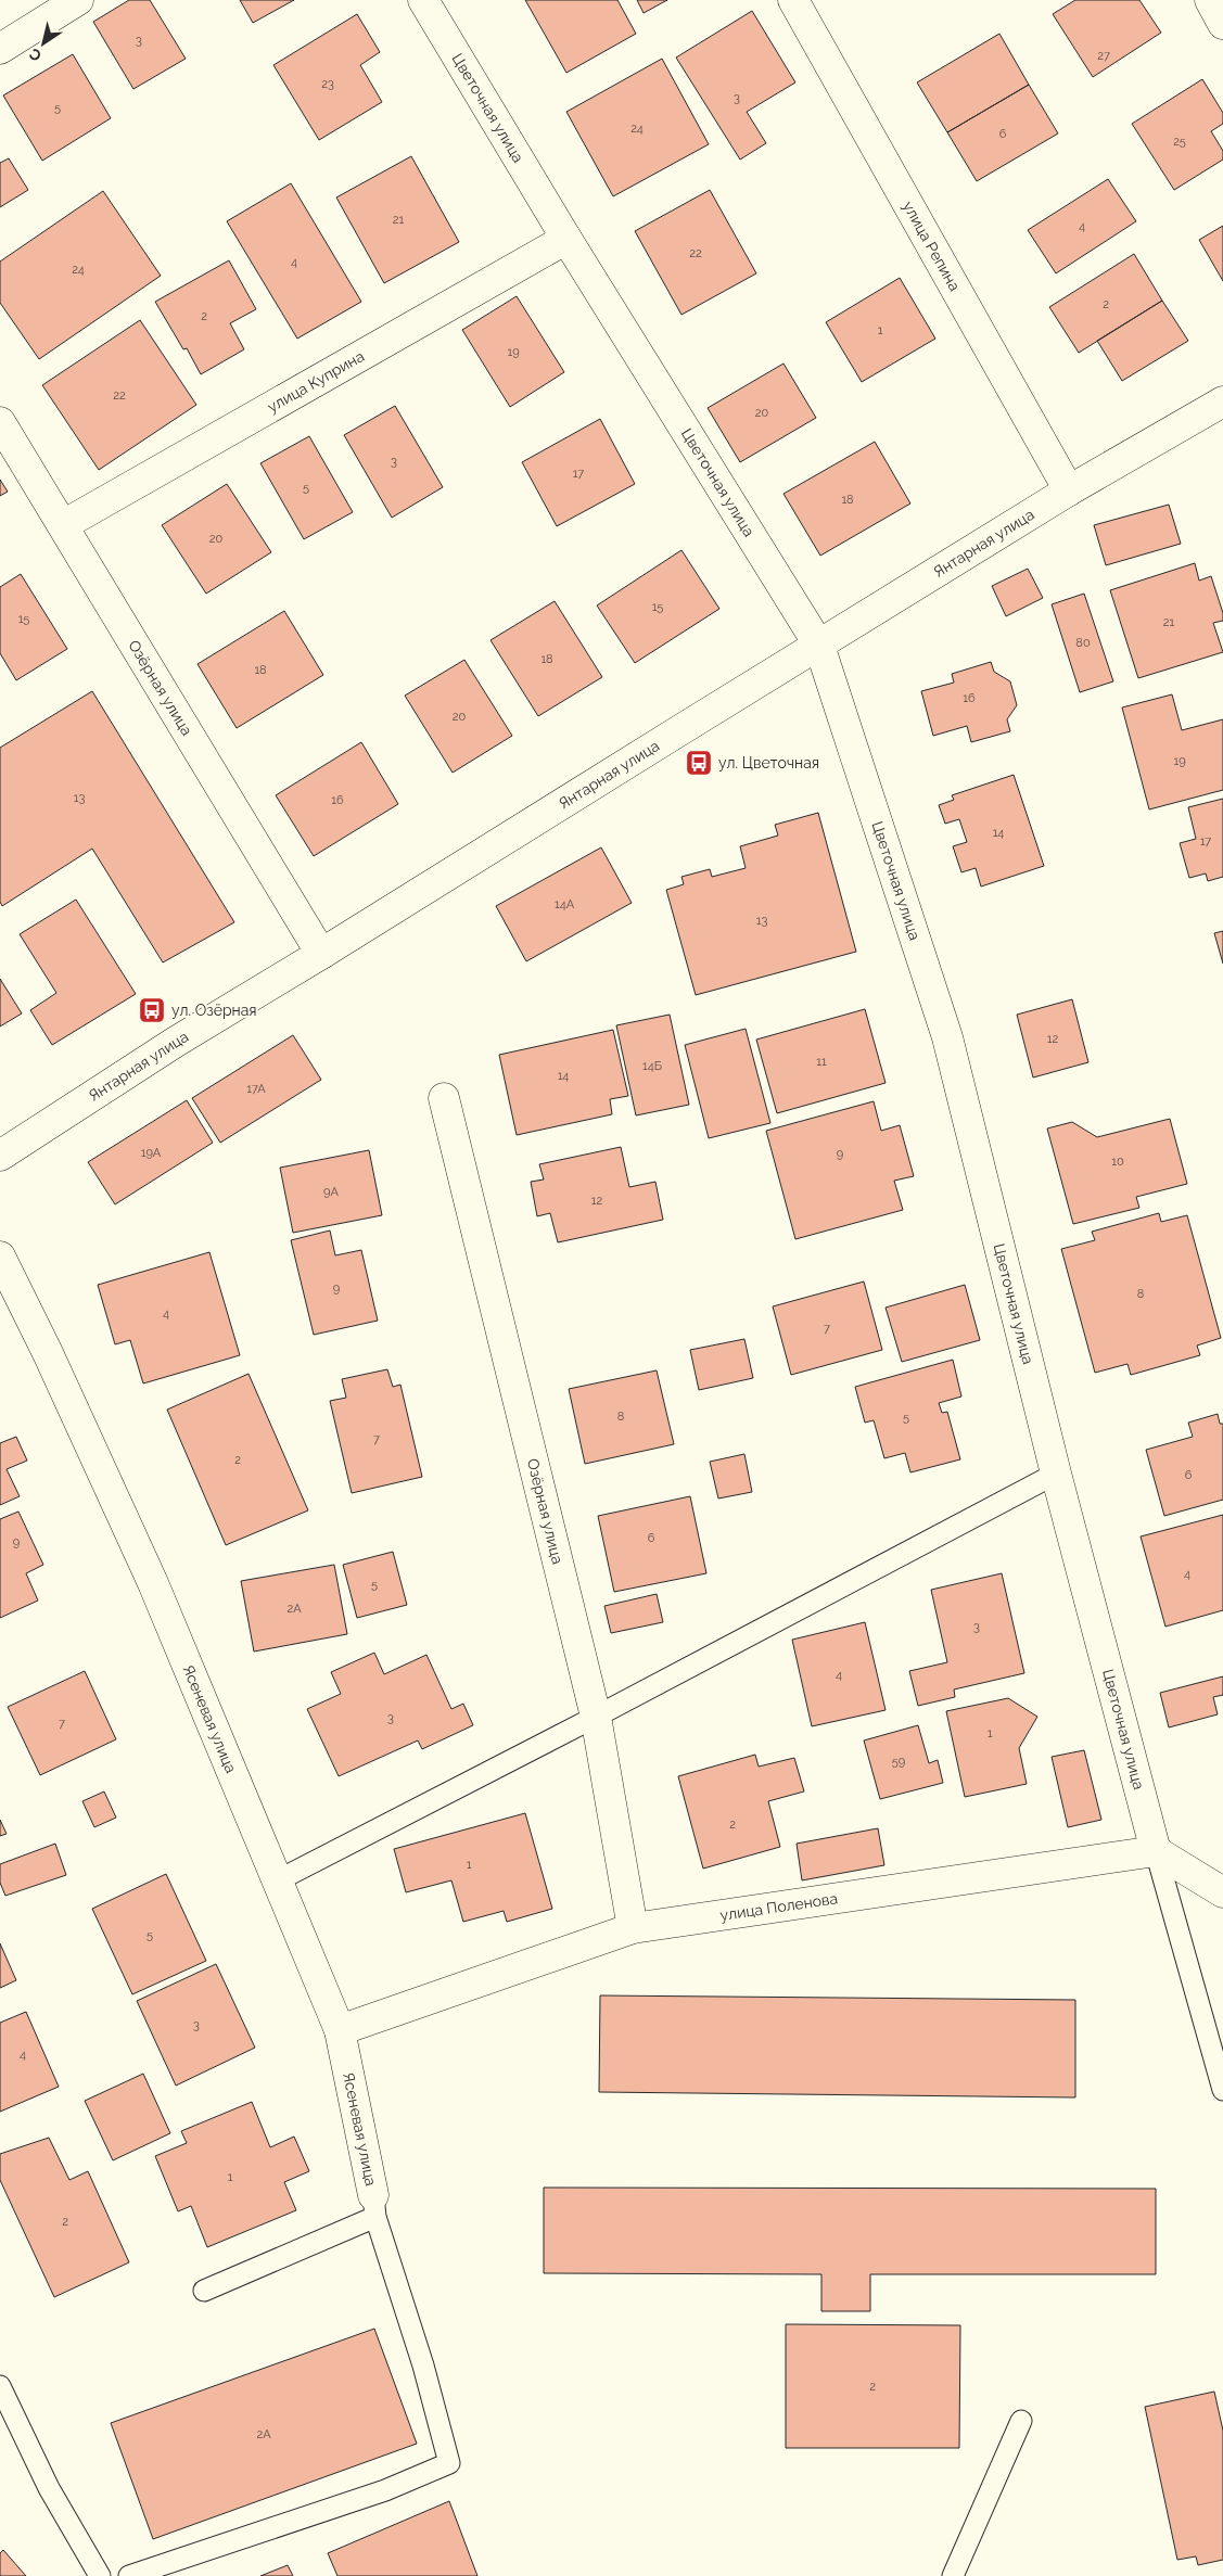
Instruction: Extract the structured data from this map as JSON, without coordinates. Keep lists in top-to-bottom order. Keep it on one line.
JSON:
{"streets":{"street":["Цветочная улица","улица Репина","улица Куприна","Янтарная улица","Озёрная улица","Ясеневая улица","улица Поленова"]},"crossings":[["Цветочная улица","улица Куприна"],["Цветочная улица","Янтарная улица"],["Цветочная улица","улица Поленова"],["улица Репина","Янтарная улица"],["улица Куприна","Озёрная улица"],["Янтарная улица","Озёрная улица"],["Озёрная улица","улица Поленова"],["Ясеневая улица","улица Поленова"]],"places":{"bus stop":["ул. Цветочная","ул. Озёрная"]},"house_numbers":["3","27","23","3","5","24","6","25","21","4","22","4","24","2","2","1","19","22","20","3","17","5","18","20","15","15","21","80","18","18","16","20","19","13","16","14","17","14А","13","12","11","14Б","14","17А","19А","9","10","9А","12","9","8","4","7","8","5","7","2","6","6","9","4","5","2А","3","4","3","7","1","59","2","1","5","3","4","1","2","2","2А"],"north":"bottom left"}
